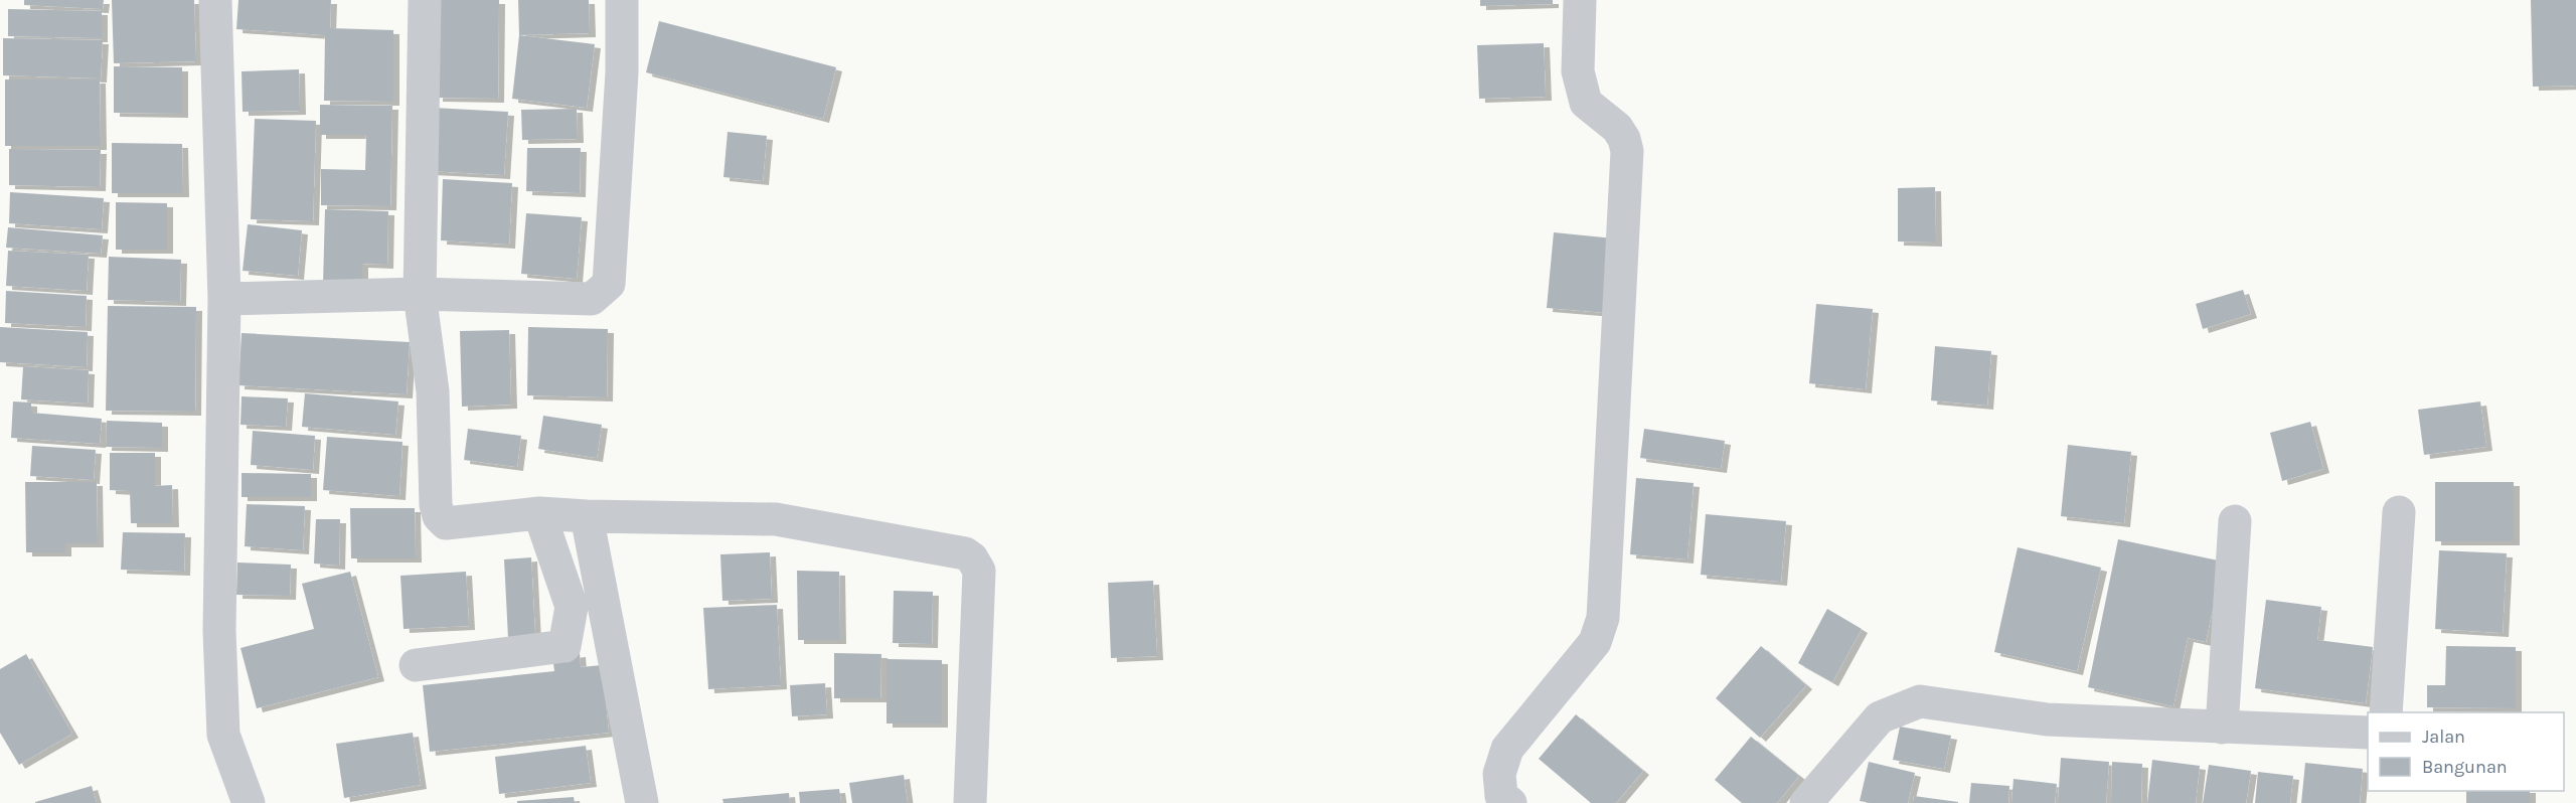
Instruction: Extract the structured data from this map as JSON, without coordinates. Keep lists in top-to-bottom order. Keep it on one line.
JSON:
{"legend":["Jalan","Bangunan"]}
